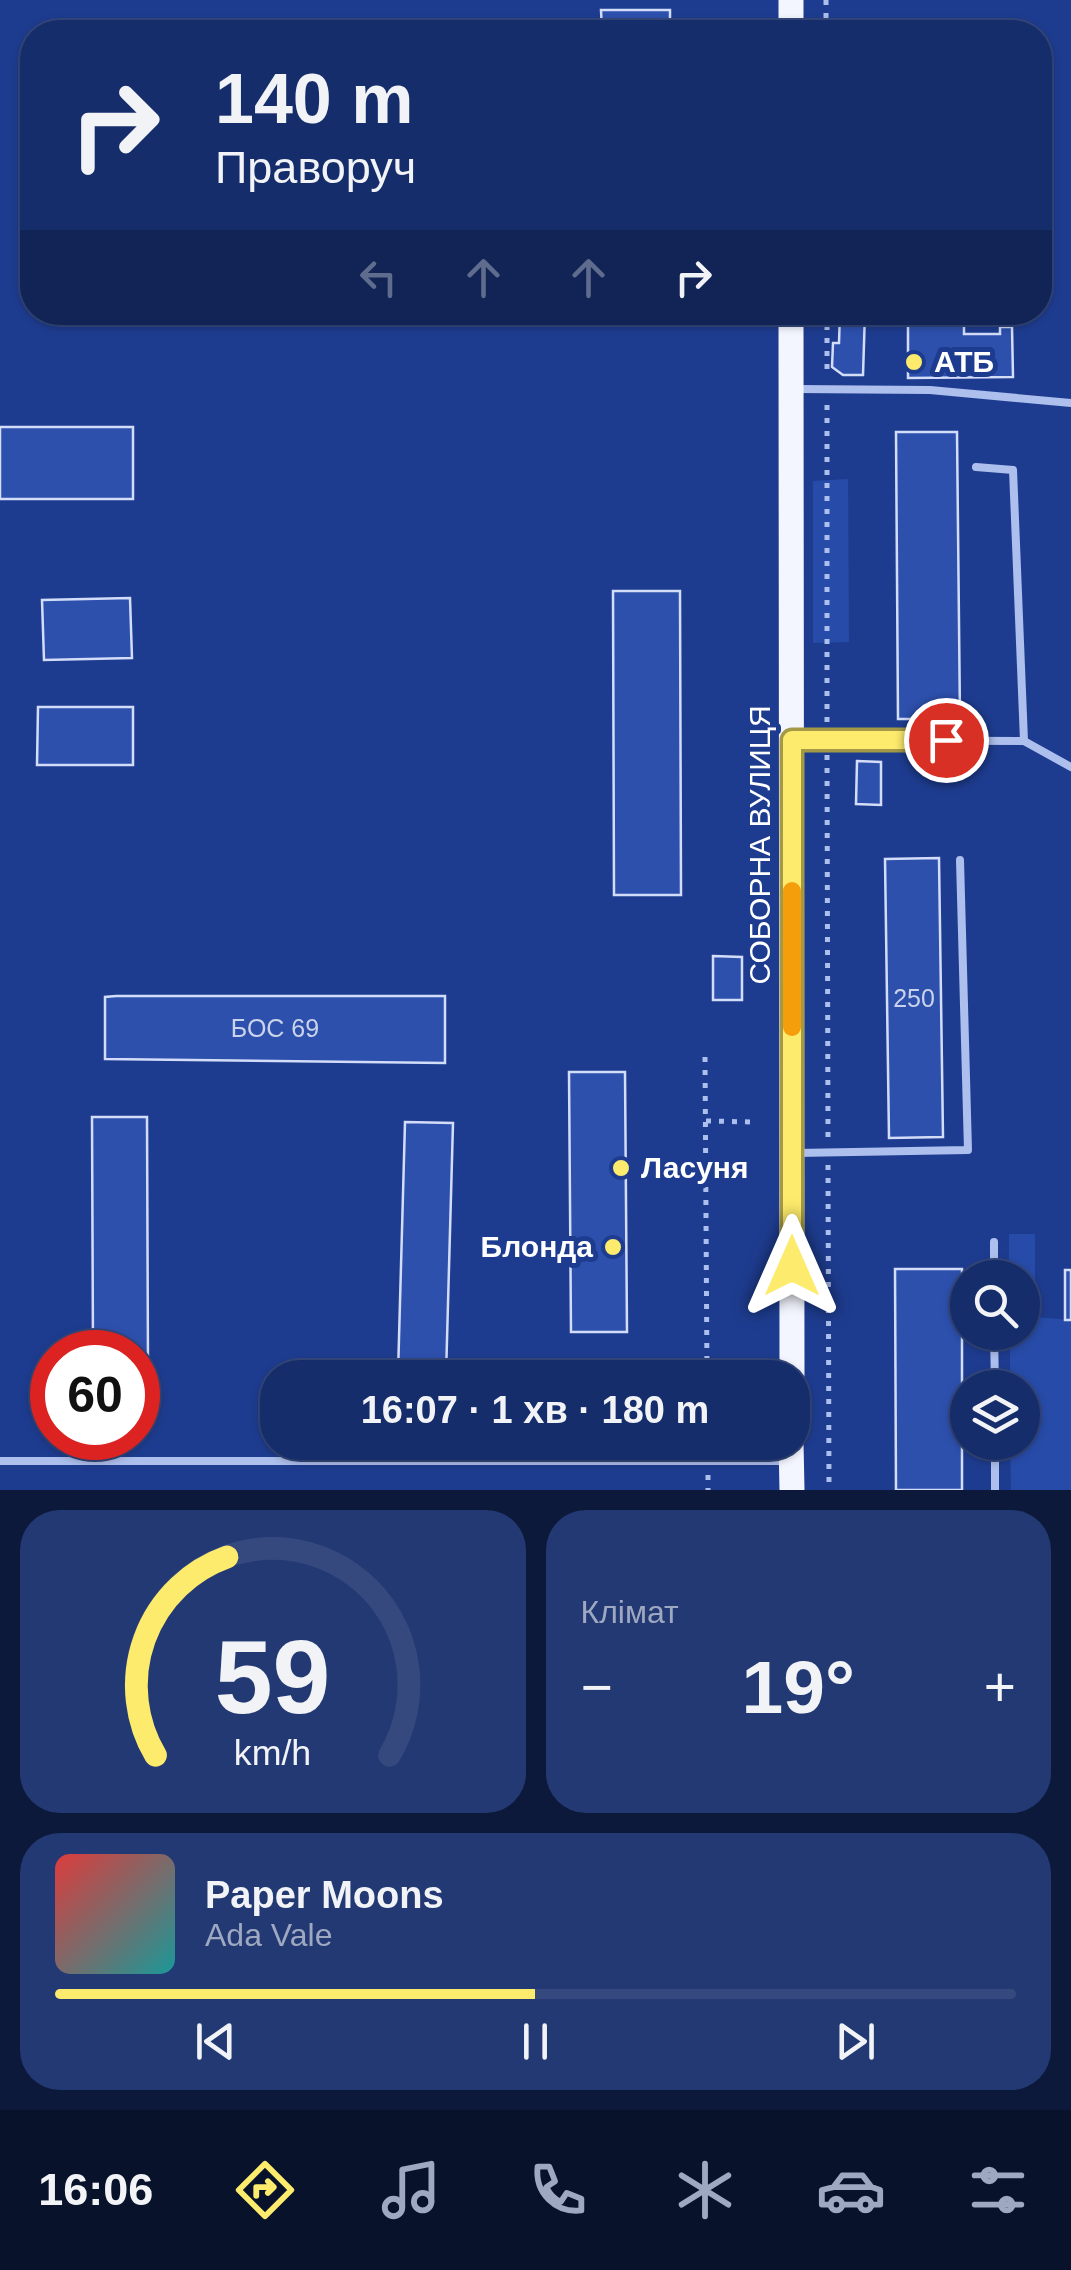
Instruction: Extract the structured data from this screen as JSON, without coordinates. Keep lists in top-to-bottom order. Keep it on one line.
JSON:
{"streets":{"main road":["СОБОРНА ВУЛИЦЯ"]},"places":["АТБ","Ласуня","Блонда"],"house_numbers":["250","БОС 69"],"page":{"turn":["140 m","Праворуч"],"limit":"60","trip":"16:07 · 1 хв · 180 m","tile":"Клімат","heat":["−","19°","+"],"song":["Paper Moons","Ada Vale"],"tabs":"16:06","gauge":["59","km/h"]}}
